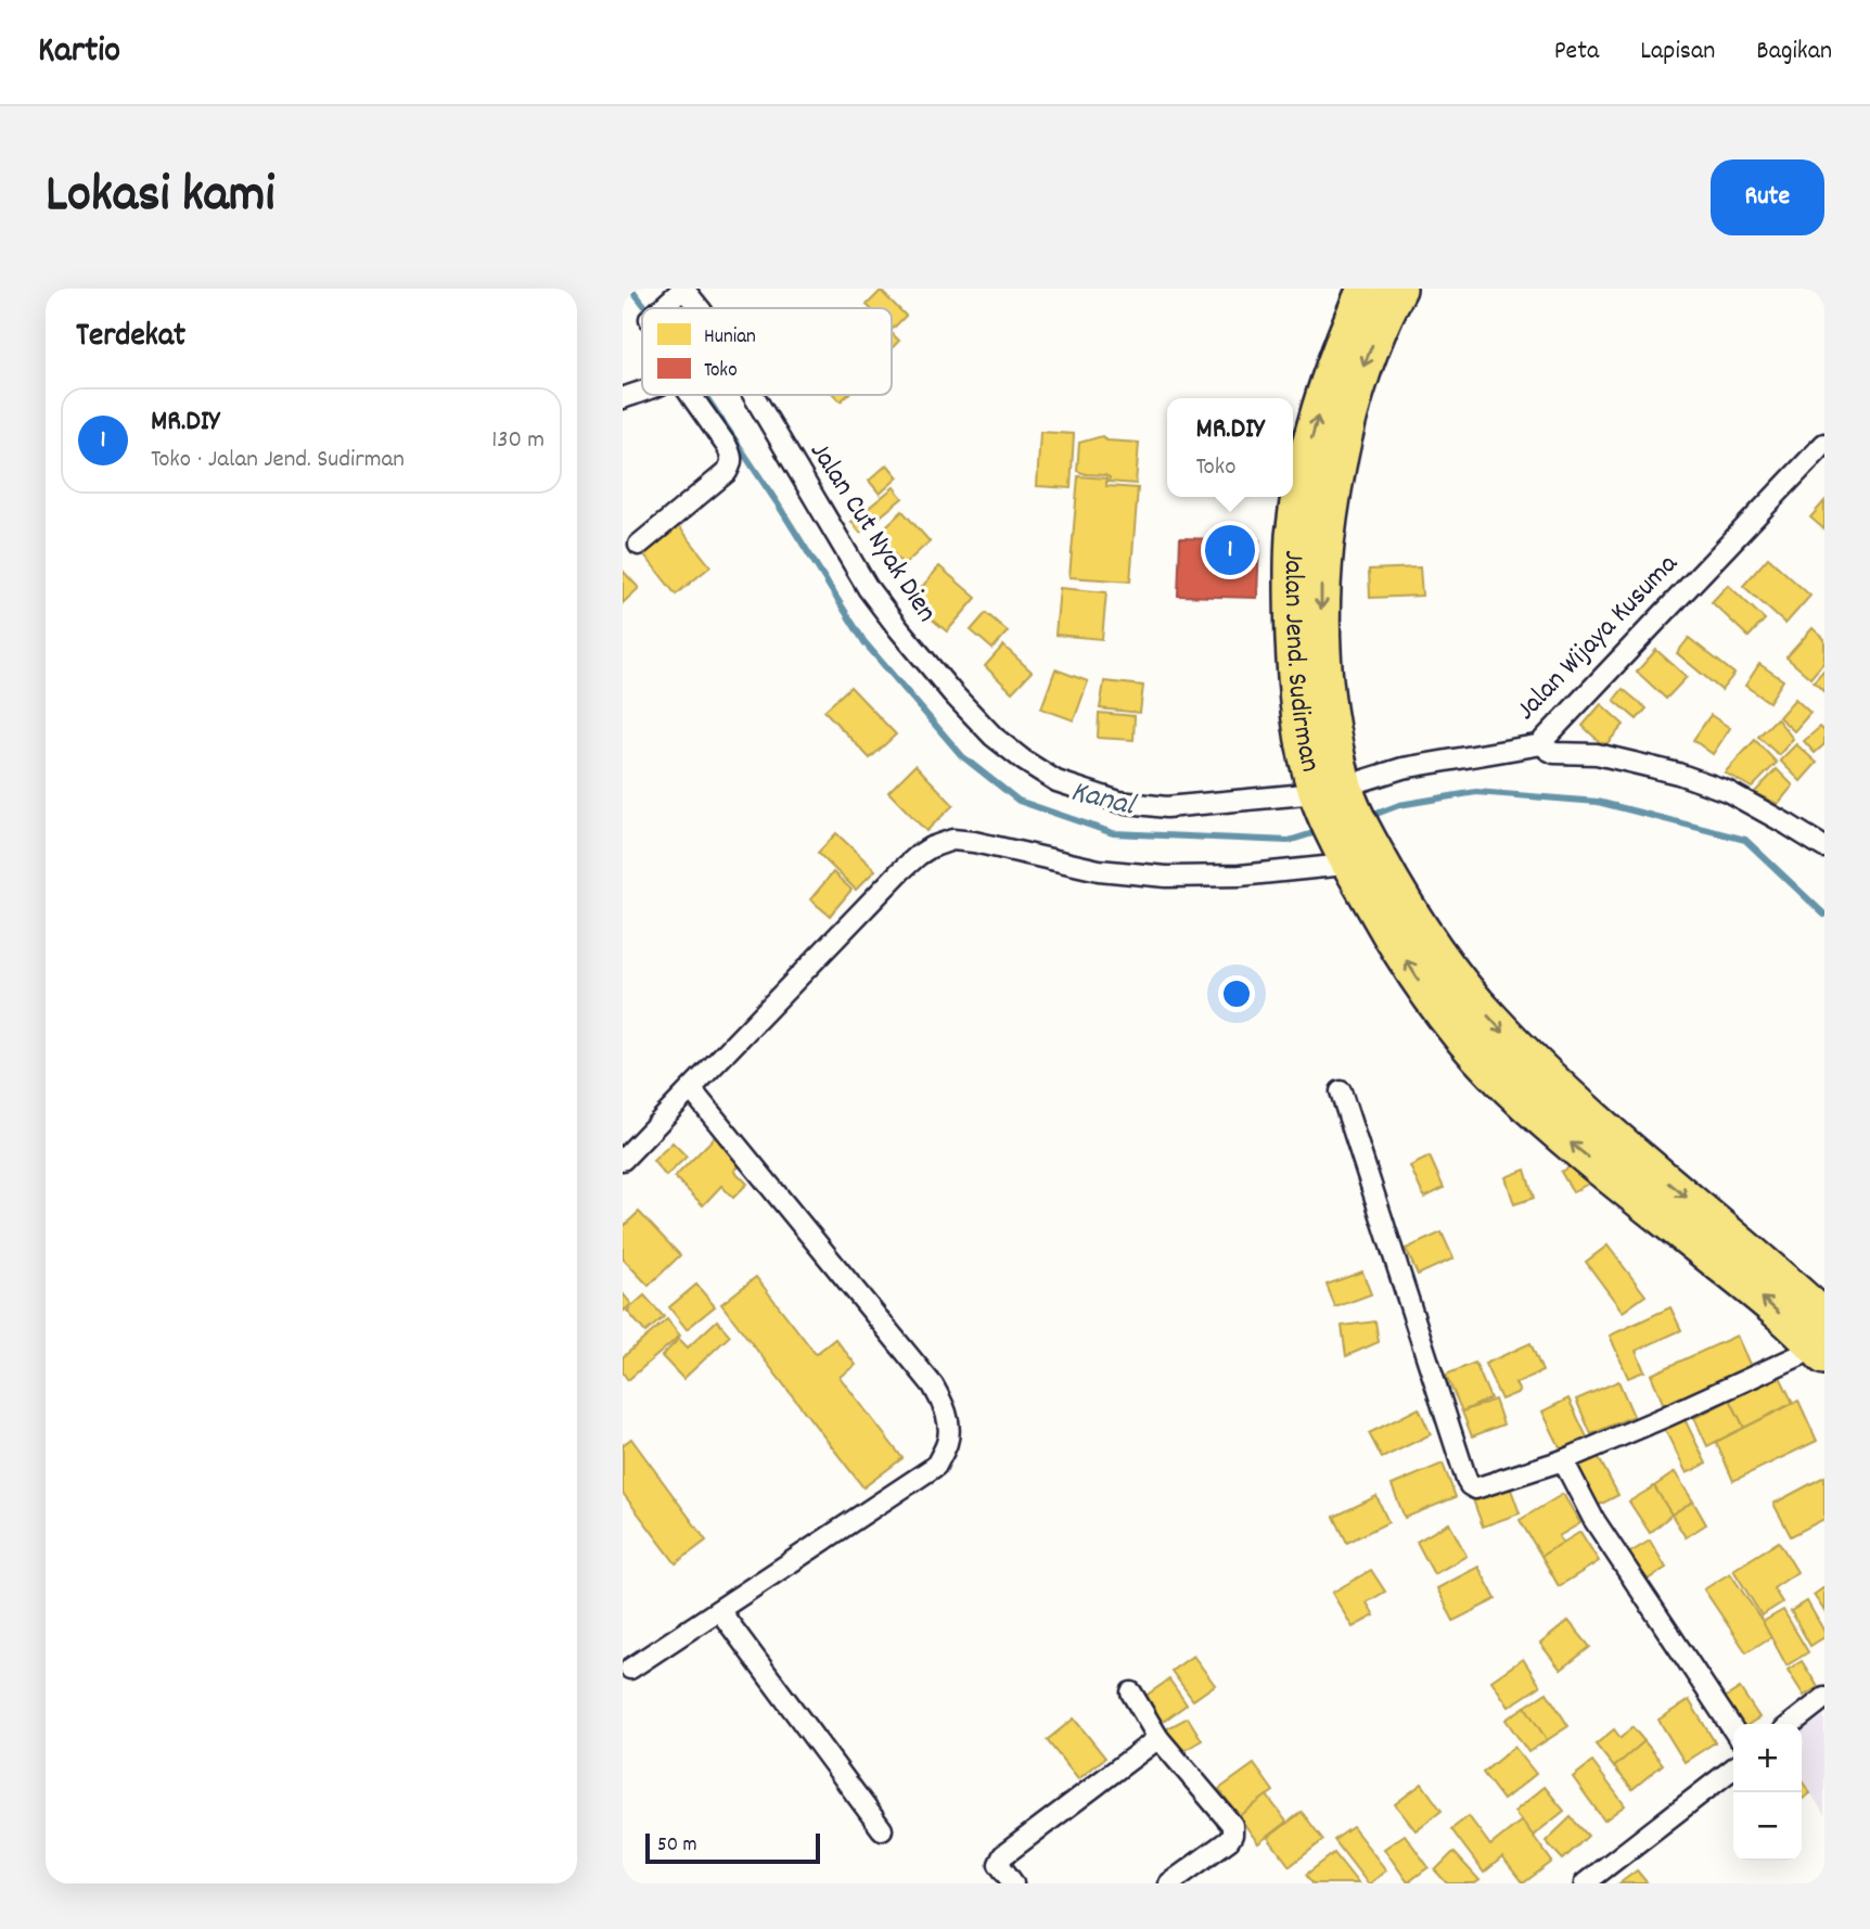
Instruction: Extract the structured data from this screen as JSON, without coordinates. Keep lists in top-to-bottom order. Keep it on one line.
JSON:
{"streets":{"highway":["Jalan Jend. Sudirman"],"street":["Jalan Cut Nyak Dien","Jalan Wijaya Kusuma"]},"crossings":[["Jalan Cut Nyak Dien","Jalan Wijaya Kusuma"],["Jalan Cut Nyak Dien","Jalan Jend. Sudirman"],["Jalan Wijaya Kusuma","Jalan Jend. Sudirman"]],"water":["Kanal"],"legend":["Hunian","Toko"],"scale_bar":"50 m","page":{"header":"Kartio","nav":["Peta","Lapisan","Bagikan"],"title":"Lokasi kami","buttons":"Rute","heading":"Terdekat","list":[{"mark":"1","name":"MR.DIY","note":"Toko · Jalan Jend. Sudirman","value":"130 m"}],"popup":["MR.DIY","Toko"],"pins":"1","map_buttons":["+","−"],"scale":"50 m"}}
